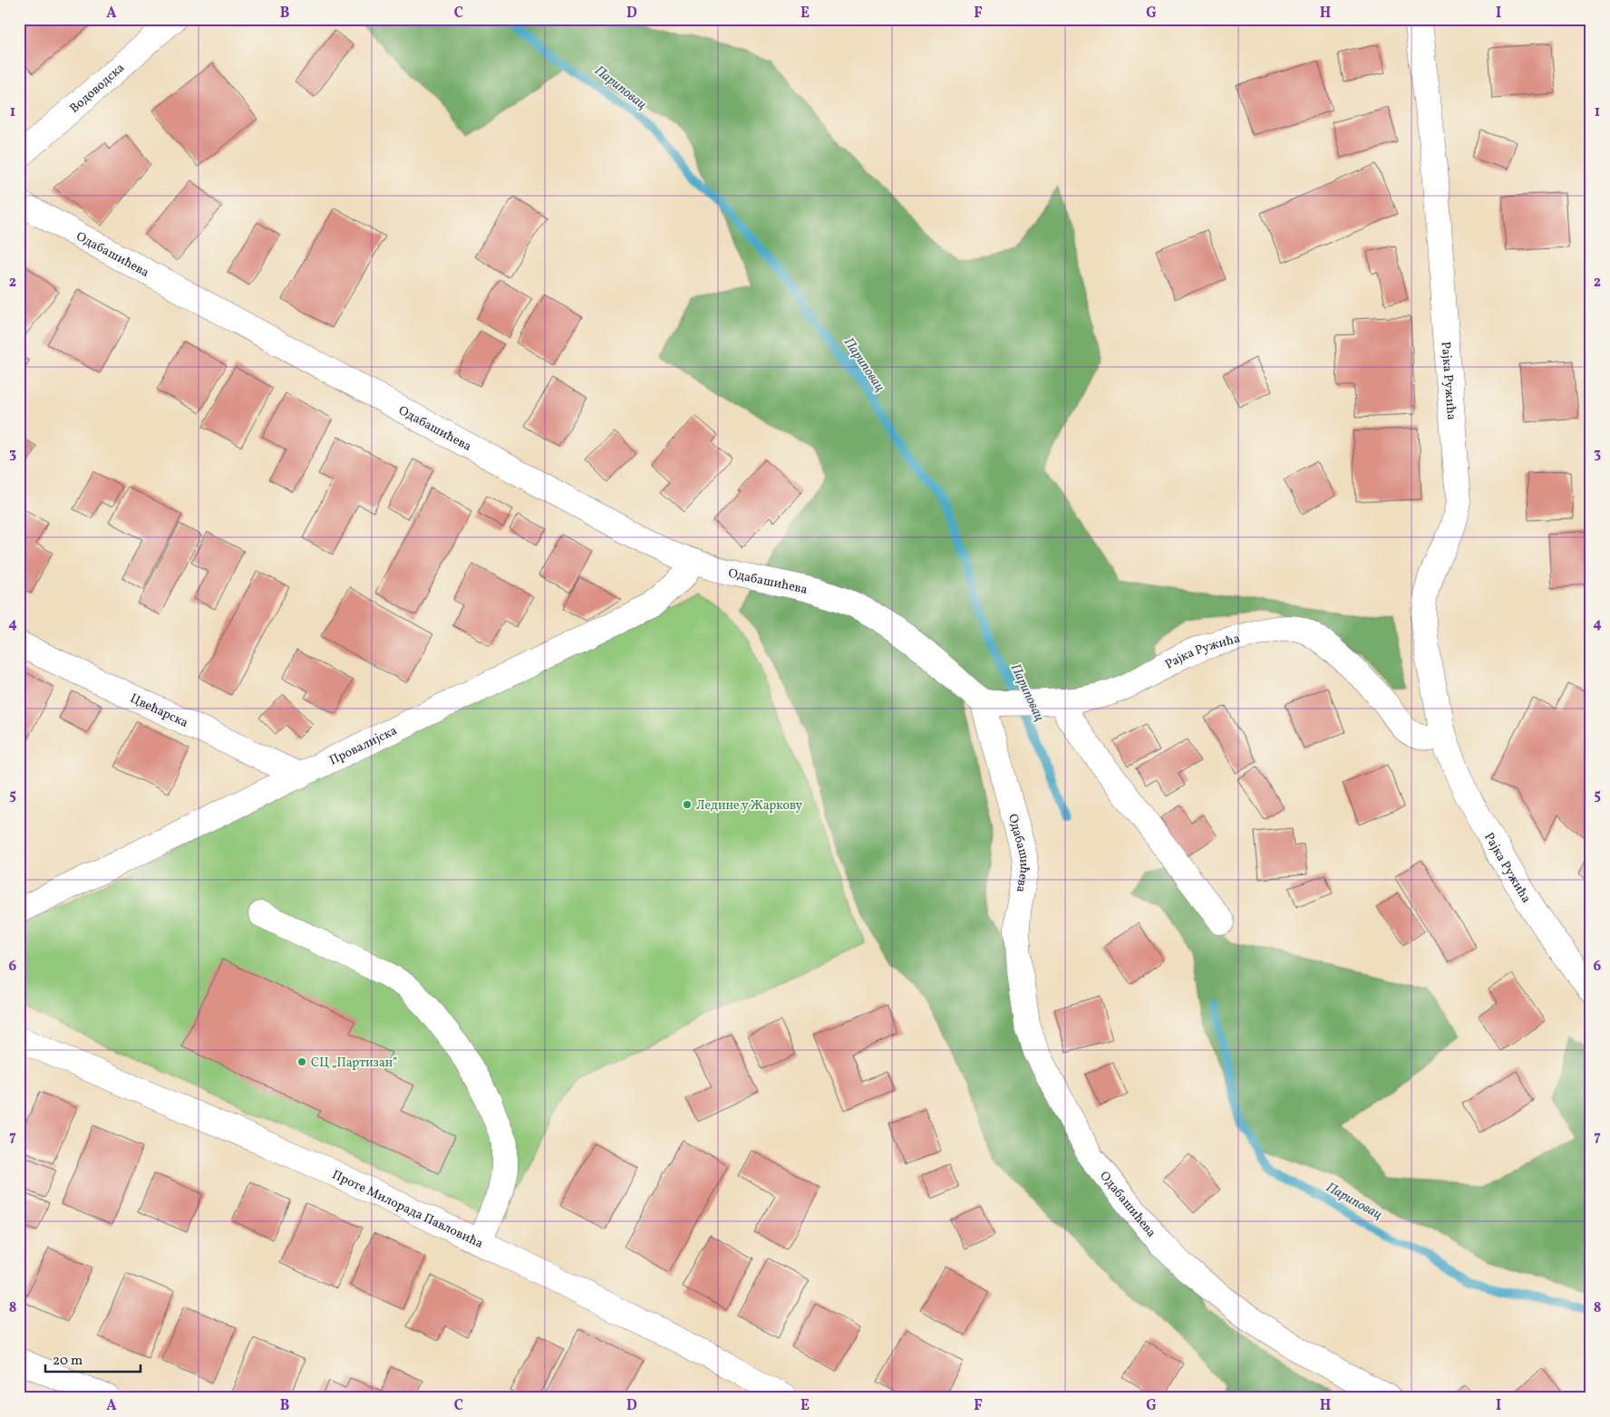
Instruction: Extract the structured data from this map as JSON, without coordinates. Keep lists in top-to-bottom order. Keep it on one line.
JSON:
{"streets":{"street":["Водоводска","Одабашићева","Рајка Ружића","Цвећарска","Провалијска","Проте Милорада Павловића"]},"crossings":[["Одабашићева","Рајка Ружића"],["Одабашићева","Провалијска"],["Цвећарска","Провалијска"]],"water":["Париповац"],"places":["Ледине у Жаркову","СЦ „Партизан”"],"scale_bar":"20 m","grid":{"columns":["A","B","C","D","E","F","G","H","I"],"rows":["1","2","3","4","5","6","7","8"]}}
